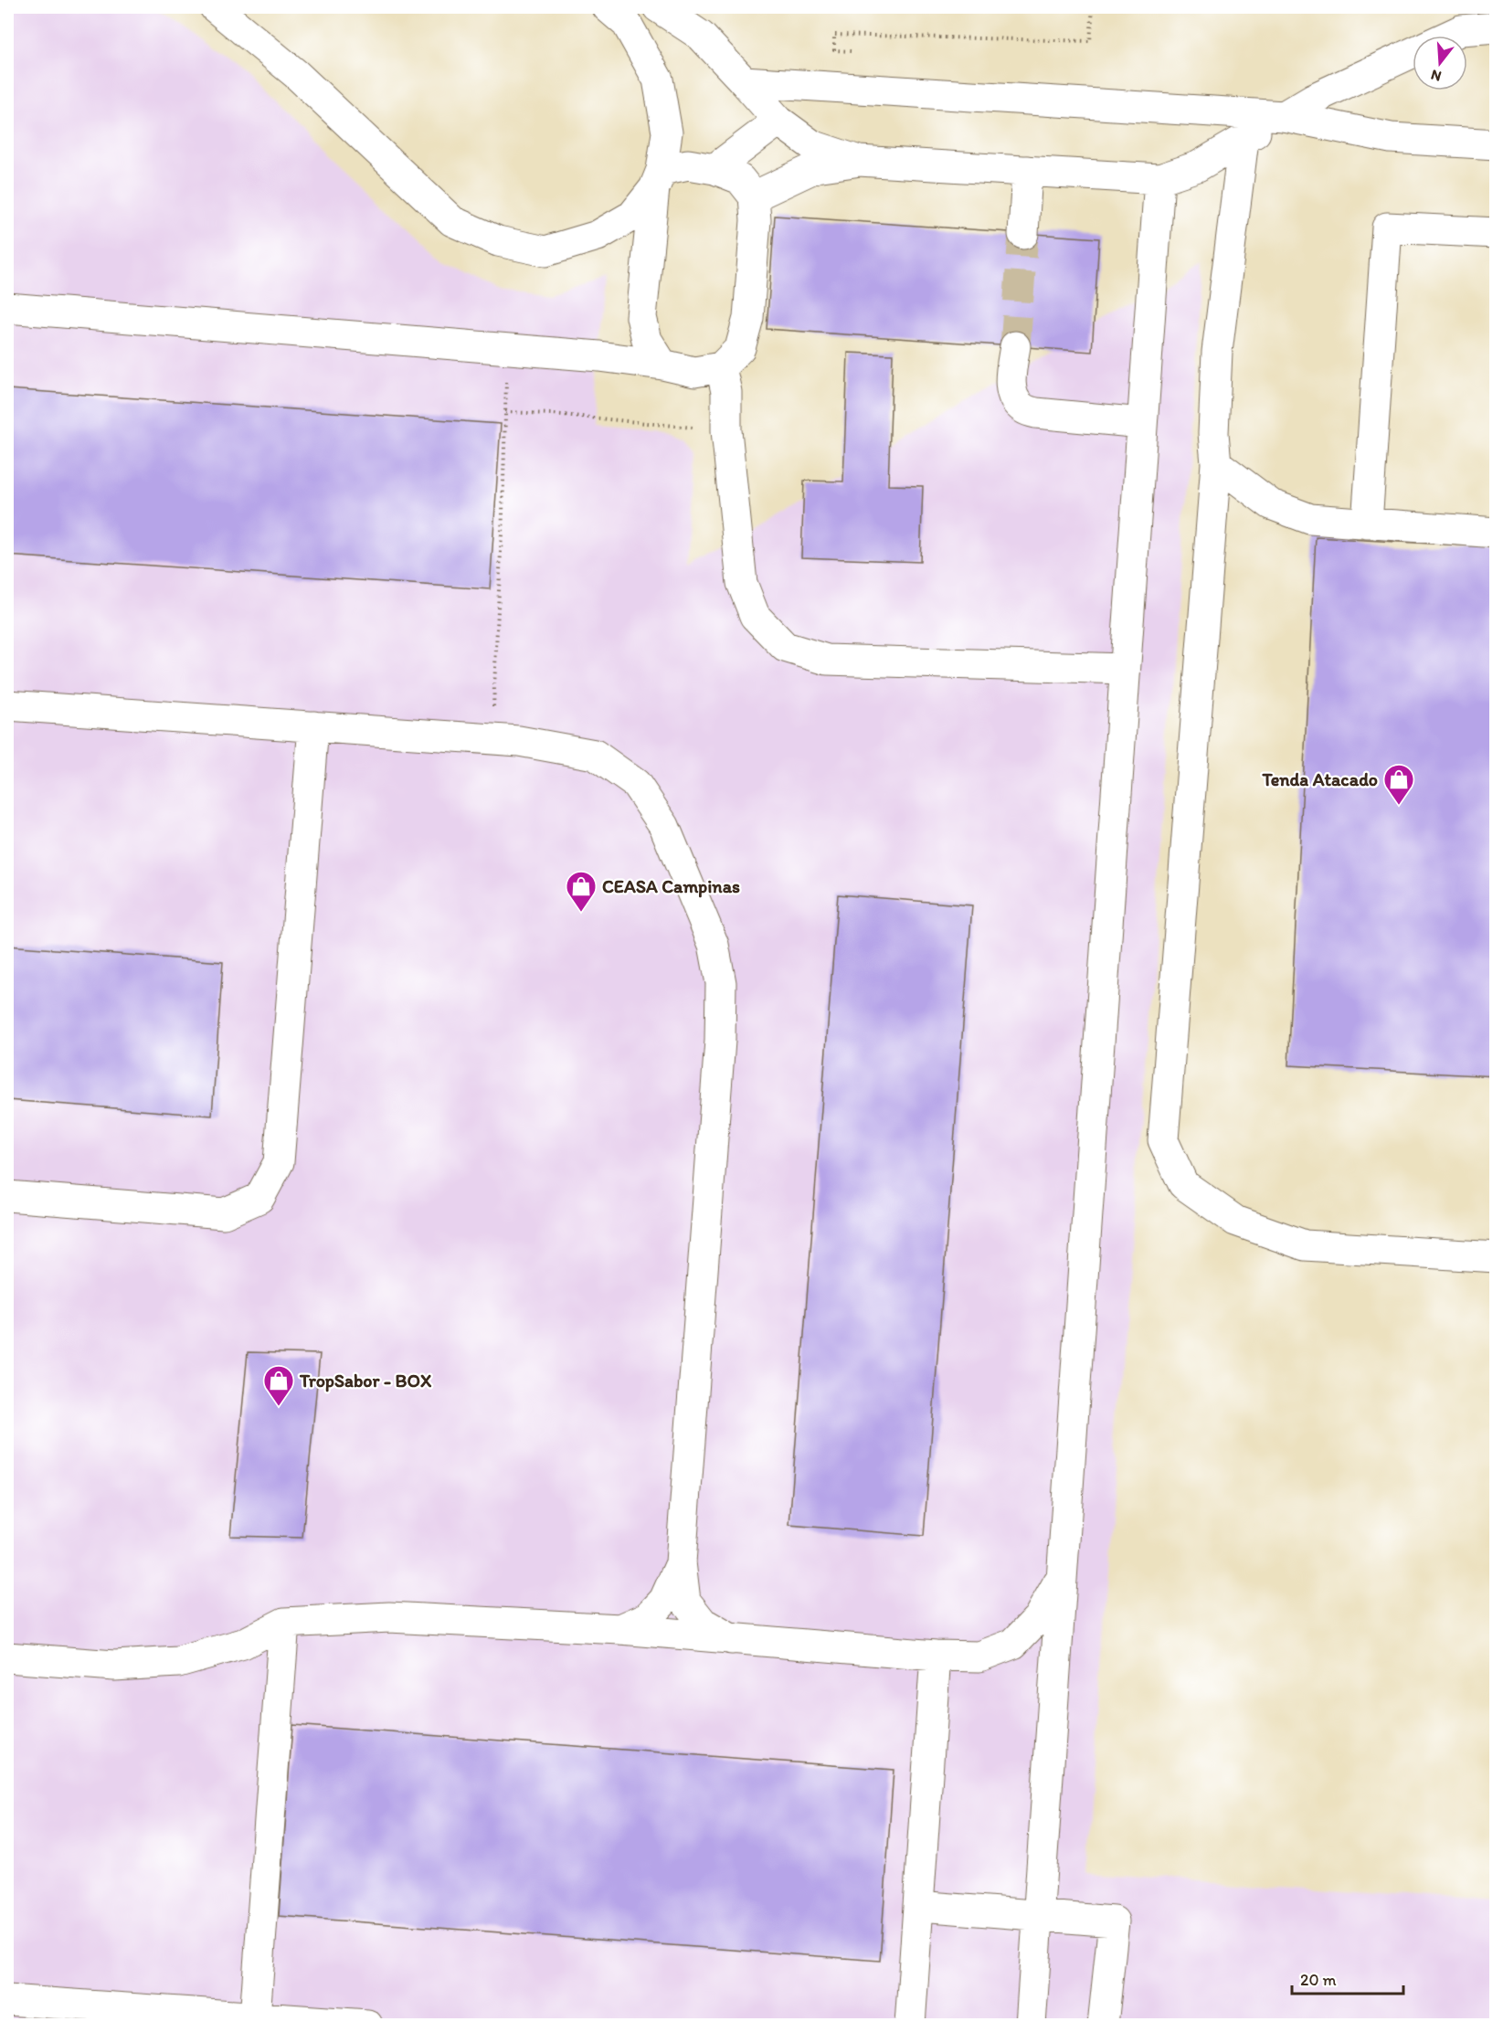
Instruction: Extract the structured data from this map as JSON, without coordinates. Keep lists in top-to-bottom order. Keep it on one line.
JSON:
{"places":{"shop":["Tenda Atacado","CEASA Campinas","TropSabor - BOX"]},"scale_bar":"20 m","north":"bottom"}
